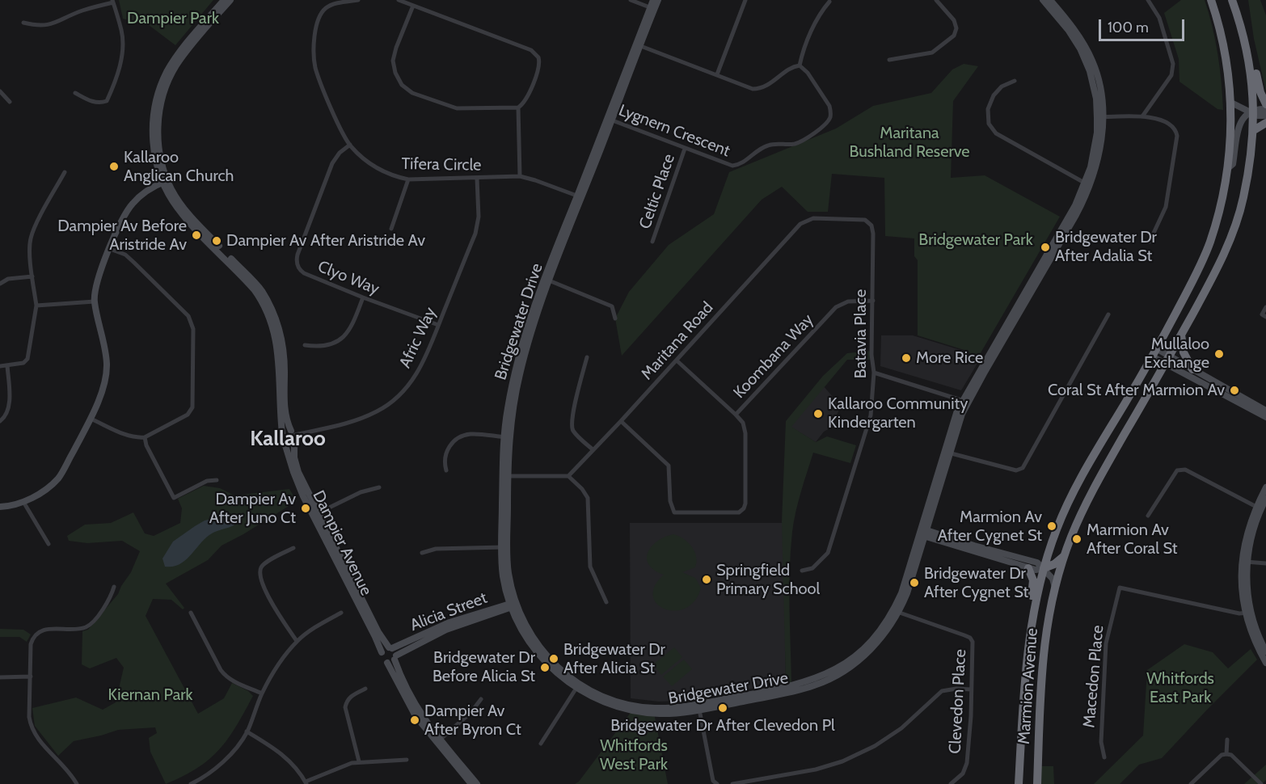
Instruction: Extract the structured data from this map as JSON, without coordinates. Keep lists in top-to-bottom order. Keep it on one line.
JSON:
{"streets":{"highway":["Marmion Avenue"],"street":["Lygnern Crescent","Tifera Circle","Celtic Place","Clyo Way","Bridgewater Drive","Batavia Place","Afric Way","Maritana Road","Koombana Way","Dampier Avenue","Alicia Street","Macedon Place","Clevedon Place"]},"crossings":[["Lygnern Crescent","Celtic Place"],["Lygnern Crescent","Bridgewater Drive"],["Tifera Circle","Clyo Way"],["Tifera Circle","Bridgewater Drive"],["Tifera Circle","Afric Way"],["Clyo Way","Afric Way"],["Bridgewater Drive","Alicia Street"],["Bridgewater Drive","Clevedon Place"],["Batavia Place","Maritana Road"],["Batavia Place","Koombana Way"],["Afric Way","Dampier Avenue"],["Maritana Road","Koombana Way"],["Dampier Avenue","Alicia Street"]],"districts":["Kallaroo"],"parks":["Dampier Park","Maritana Bushland Reserve","Bridgewater Park","Whitfords East Park","Kiernan Park","Whitfords West Park"],"places":["Kallaroo Anglican Church","Dampier Av Before Aristride Av","Dampier Av After Aristride Av","Bridgewater Dr After Adalia St","Mullaloo Exchange","More Rice","Coral St After Marmion Av","Kallaroo Community Kindergarten","Dampier Av After Juno Ct","Marmion Av After Cygnet St","Marmion Av After Coral St","Springfield Primary School","Bridgewater Dr After Cygnet St","Bridgewater Dr After Alicia St","Bridgewater Dr Before Alicia St","Bridgewater Dr After Clevedon Pl","Dampier Av After Byron Ct"],"scale_bar":"100 m"}
